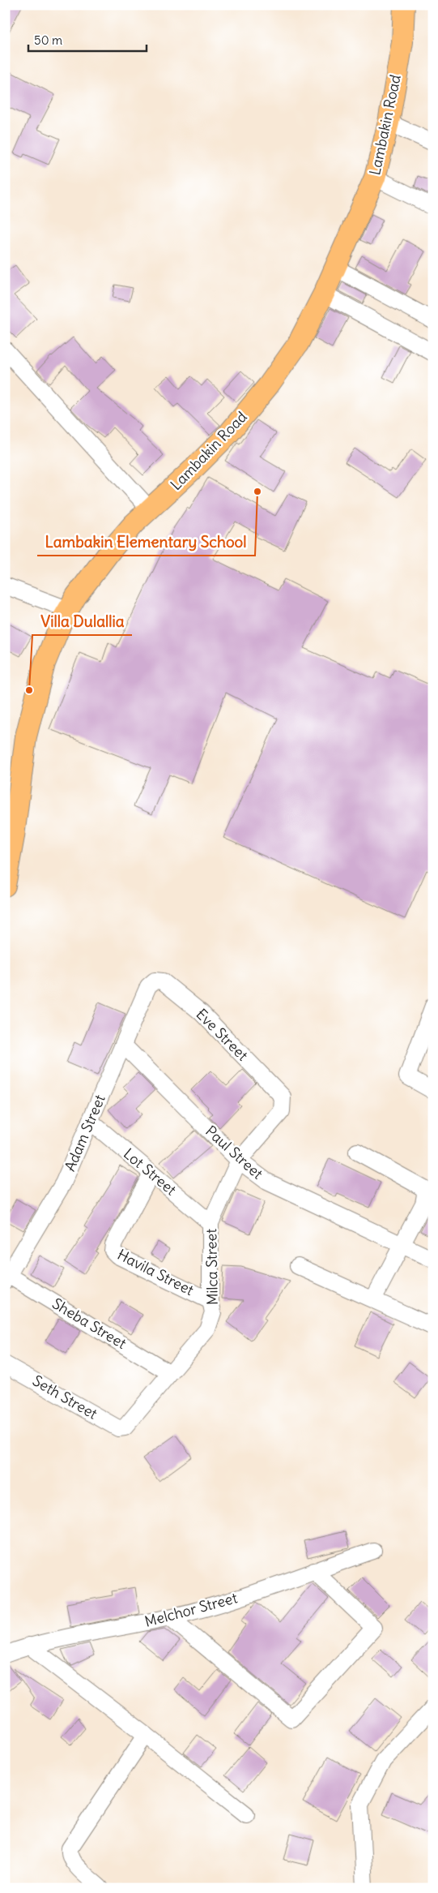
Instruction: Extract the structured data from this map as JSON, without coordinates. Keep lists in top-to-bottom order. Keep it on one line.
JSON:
{"streets":{"main road":["Lambakin Road"],"street":["Eve Street","Adam Street","Paul Street","Lot Street","Milca Street","Havila Street","Sheba Street","Seth Street","Melchor Street"]},"crossings":[["Eve Street","Adam Street"],["Eve Street","Milca Street"],["Adam Street","Paul Street"],["Adam Street","Lot Street"],["Adam Street","Sheba Street"],["Paul Street","Milca Street"],["Lot Street","Milca Street"],["Lot Street","Havila Street"],["Milca Street","Havila Street"],["Milca Street","Sheba Street"],["Milca Street","Seth Street"]],"places":["Lambakin Elementary School","Villa Dulallia"],"scale_bar":"50 m"}
